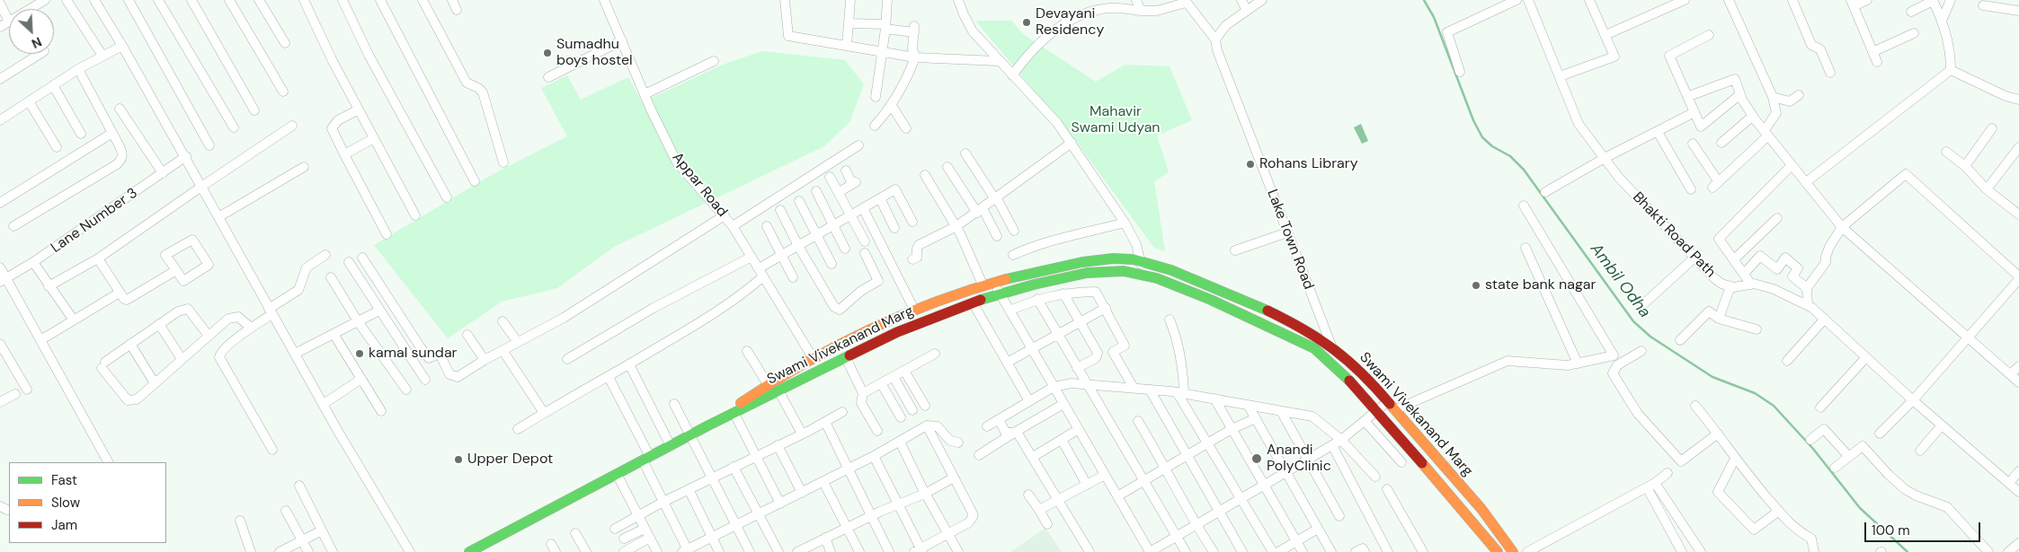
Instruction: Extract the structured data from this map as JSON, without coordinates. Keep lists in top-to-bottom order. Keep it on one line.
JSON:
{"streets":{"main road":["Swami Vivekanand Marg"],"street":["Appar Road","Lane Number 3","Bhakti Road Path","Lake Town Road"]},"crossings":[["Appar Road","Swami Vivekanand Marg"],["Lake Town Road","Swami Vivekanand Marg"]],"water":["Ambil Odha"],"parks":["Mahavir Swami Udyan"],"places":["Devayani Residency","Sumadhu boys hostel","Rohans Library","state bank nagar","kamal sundar","Anandi PolyClinic","Upper Depot"],"legend":["Fast","Slow","Jam"],"scale_bar":"100 m","north":"bottom right"}
